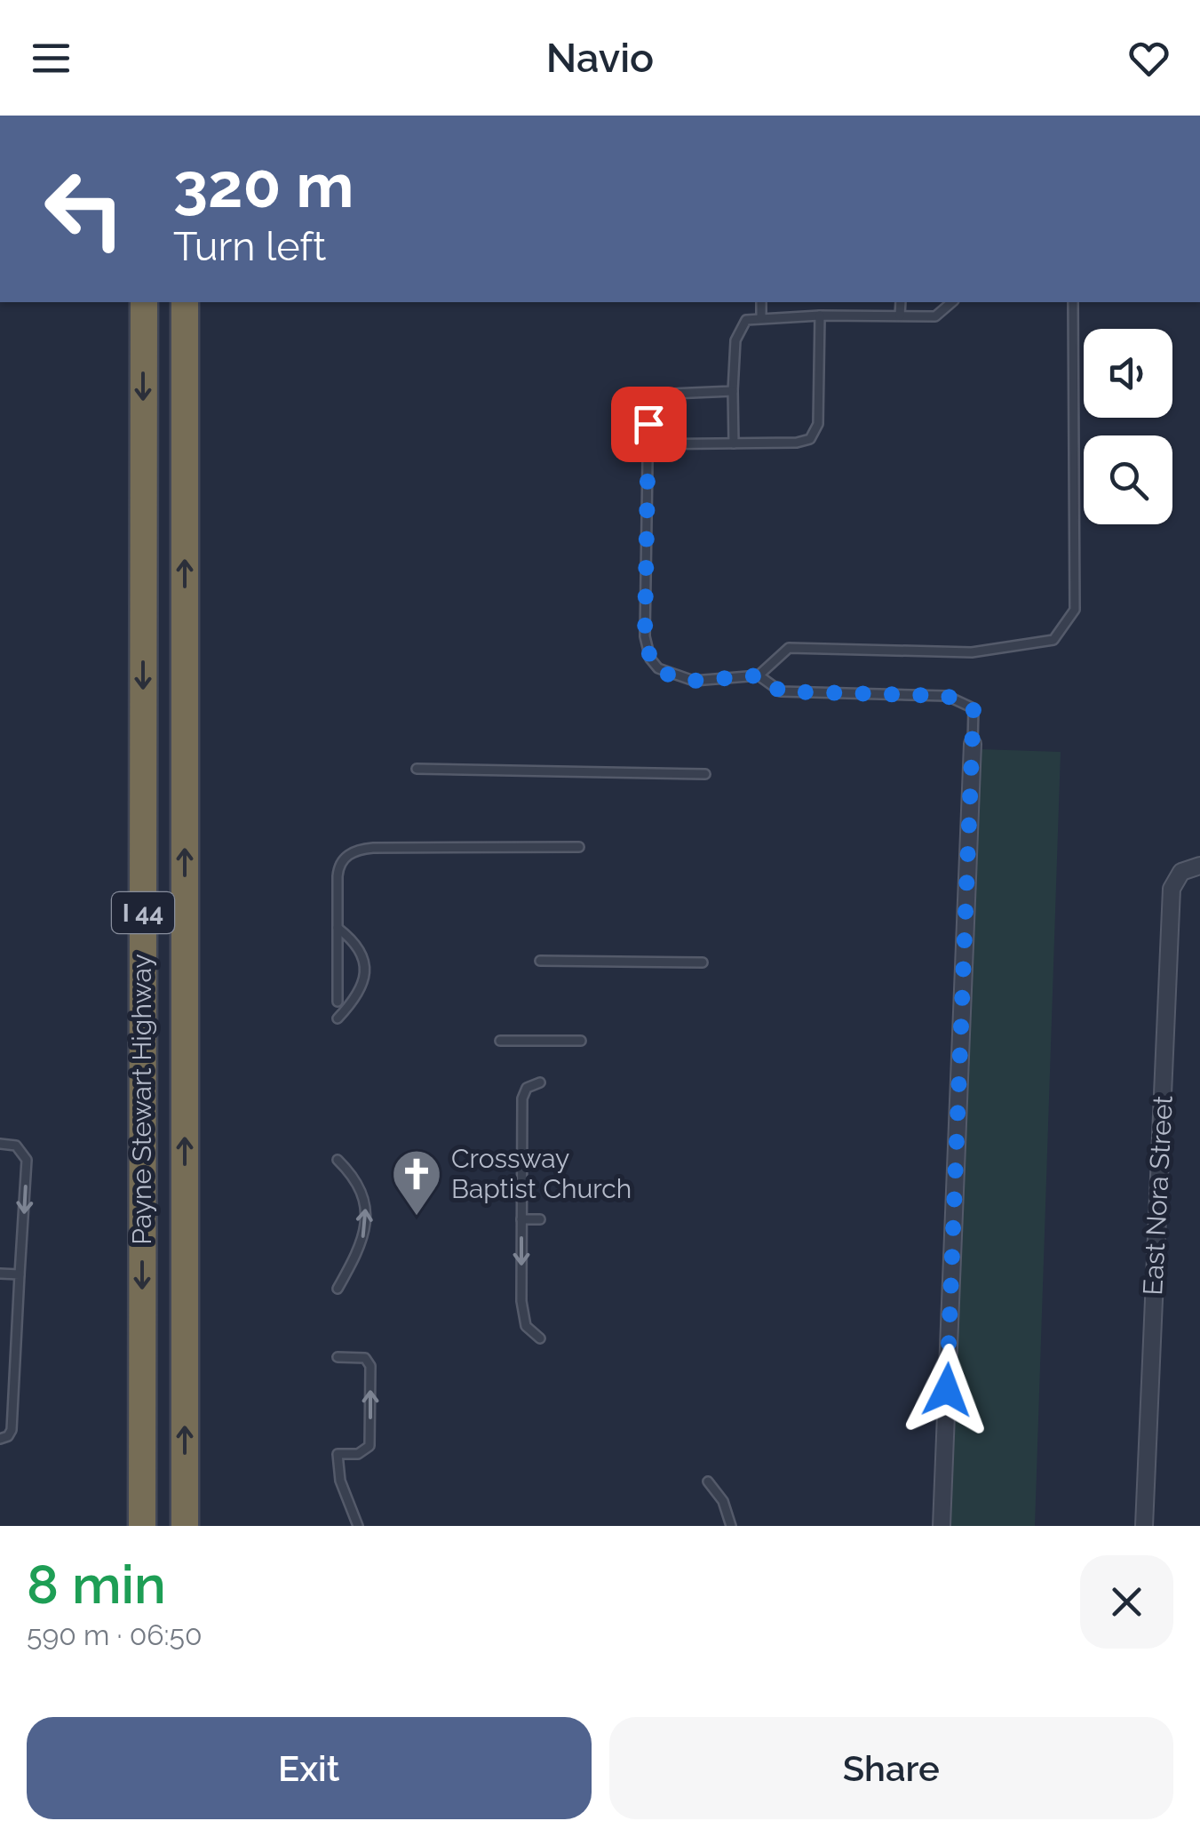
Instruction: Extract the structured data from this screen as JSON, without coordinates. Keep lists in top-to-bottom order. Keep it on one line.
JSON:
{"streets":{"highway":["I 44","Payne Stewart Highway"],"street":["East Nora Street"]},"places":{"church":["Crossway Baptist Church"]},"page":{"header":"Navio","turn":["320 m","Turn left"],"heading":["8 min","590 m · 06:50"],"buttons":["Exit","Share"]}}
